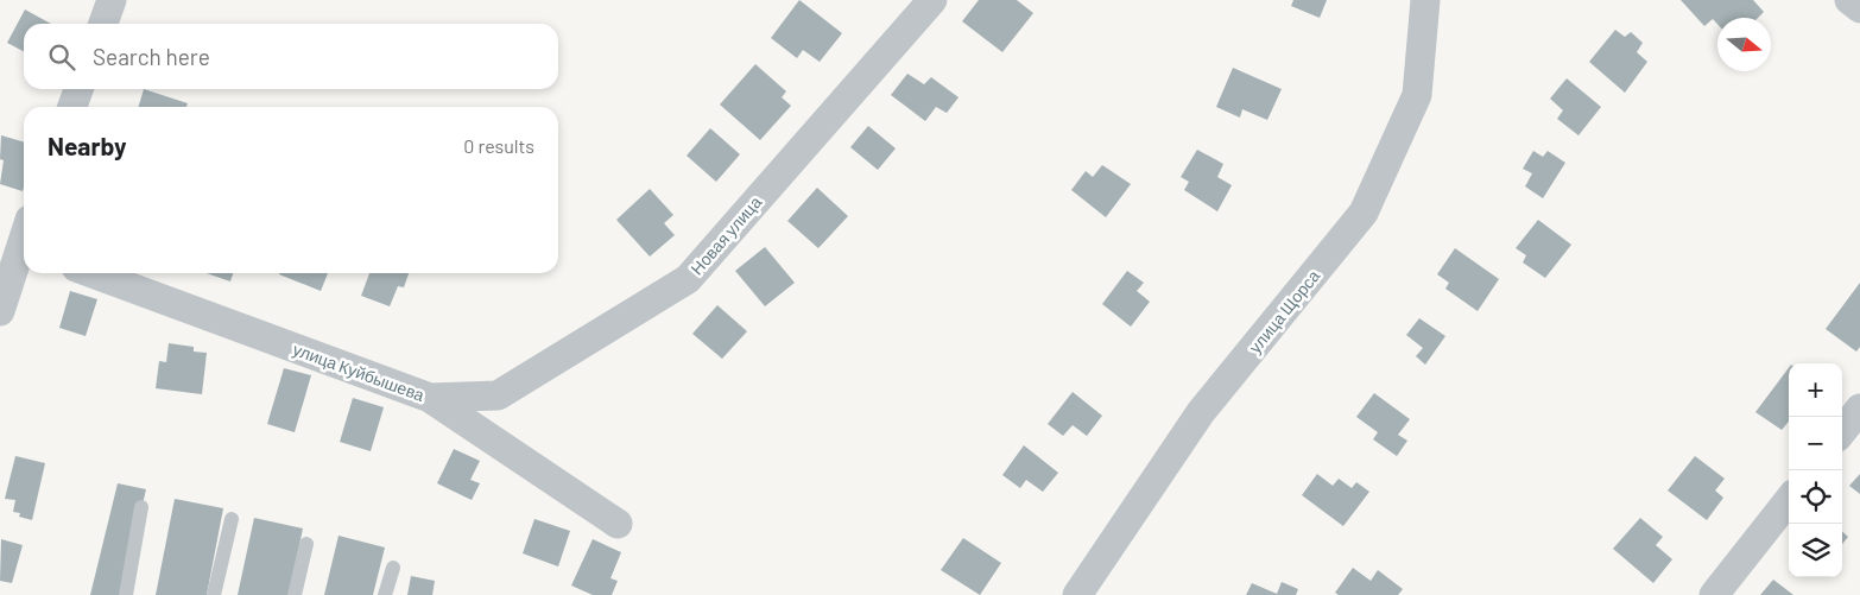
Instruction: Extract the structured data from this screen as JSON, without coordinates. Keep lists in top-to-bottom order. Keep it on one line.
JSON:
{"streets":{"street":["Новая улица","улица Щорса","улица Куйбышева"]},"crossings":[["Новая улица","улица Куйбышева"]],"north":"right","page":{"search":"Search here","heading":["Nearby","0 results"],"map_buttons":["+","−"]}}
